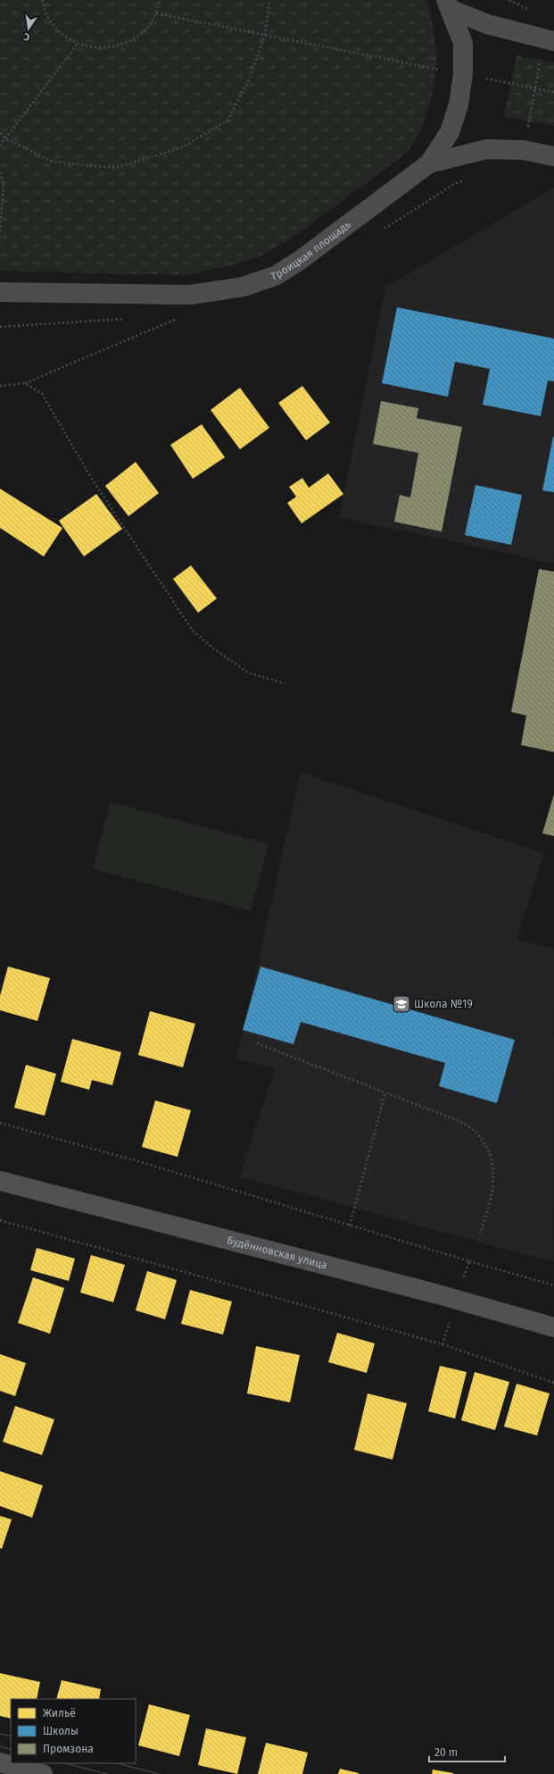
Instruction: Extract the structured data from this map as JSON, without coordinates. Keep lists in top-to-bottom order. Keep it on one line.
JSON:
{"streets":{"main road":["Троицкая площадь"],"street":["Будённовская улица"]},"places":{"school or university":["Школа №19"]},"legend":["Жильё","Школы","Промзона"],"scale_bar":"20 m","north":"bottom"}
